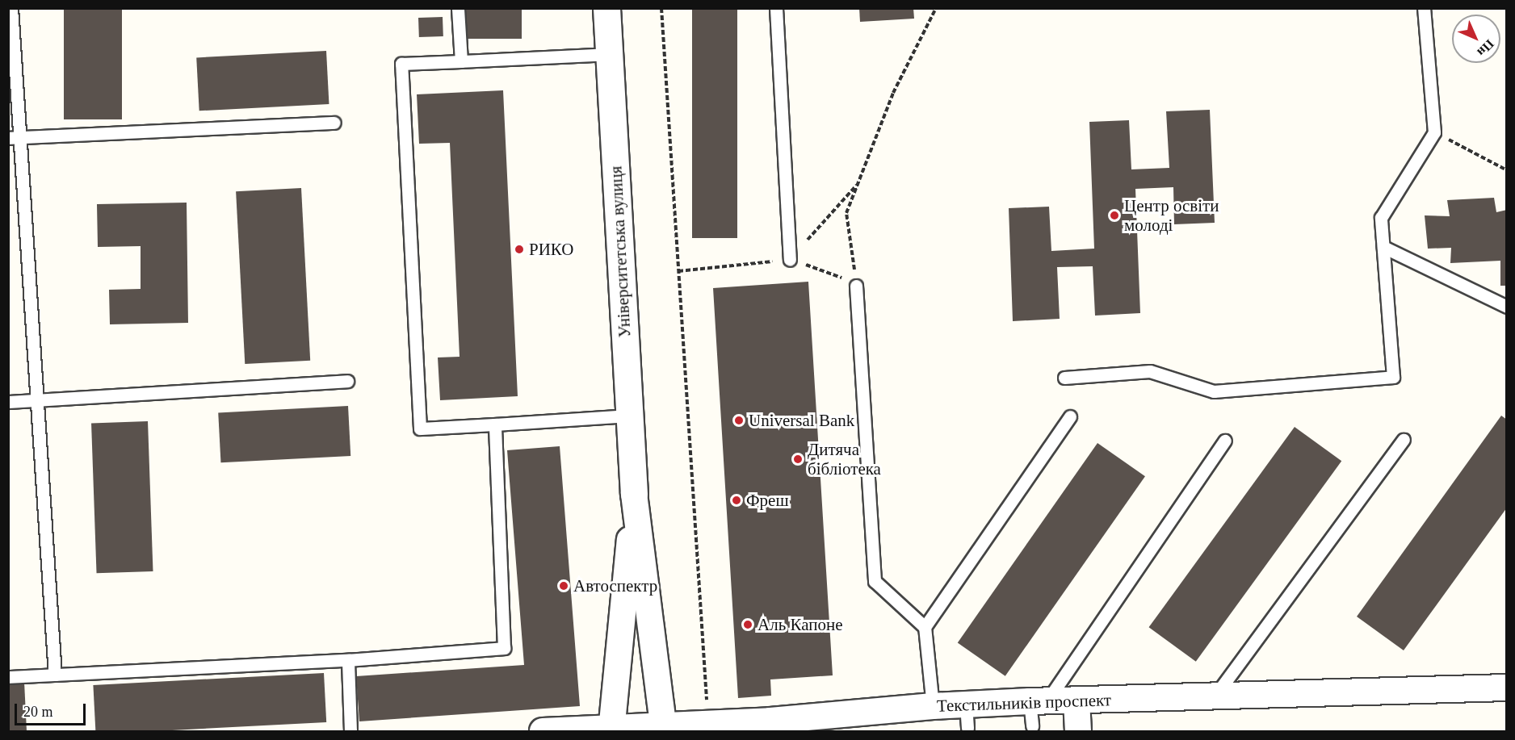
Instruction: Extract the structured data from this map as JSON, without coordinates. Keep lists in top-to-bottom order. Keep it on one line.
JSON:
{"streets":{"street":["Університетська вулиця","Текстильників проспект"]},"crossings":[["Університетська вулиця","Текстильників проспект"]],"places":["Центр освіти молоді","РИКО","Universal Bank","Дитяча бібліотека","Фреш","Автоспектр","Аль Капоне"],"scale_bar":"20 m","north":"bottom right"}
